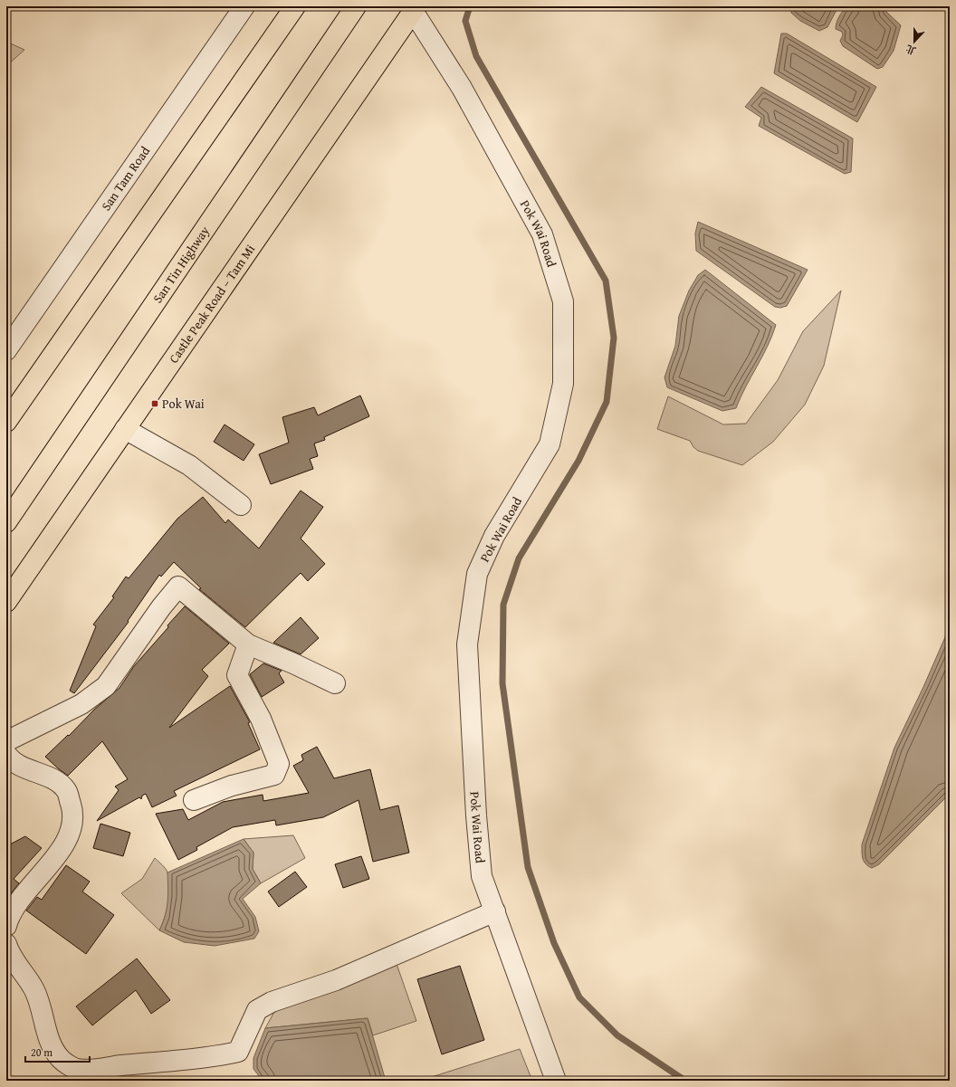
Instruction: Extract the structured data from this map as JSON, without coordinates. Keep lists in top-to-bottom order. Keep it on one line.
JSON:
{"streets":{"main road":["San Tin Highway","Castle Peak Road – Tam Mi"],"street":["San Tam Road","Pok Wai Road"]},"crossings":[["Pok Wai Road","Castle Peak Road – Tam Mi"]],"places":{"transit":["Pok Wai"]},"scale_bar":"20 m","north":"bottom"}
